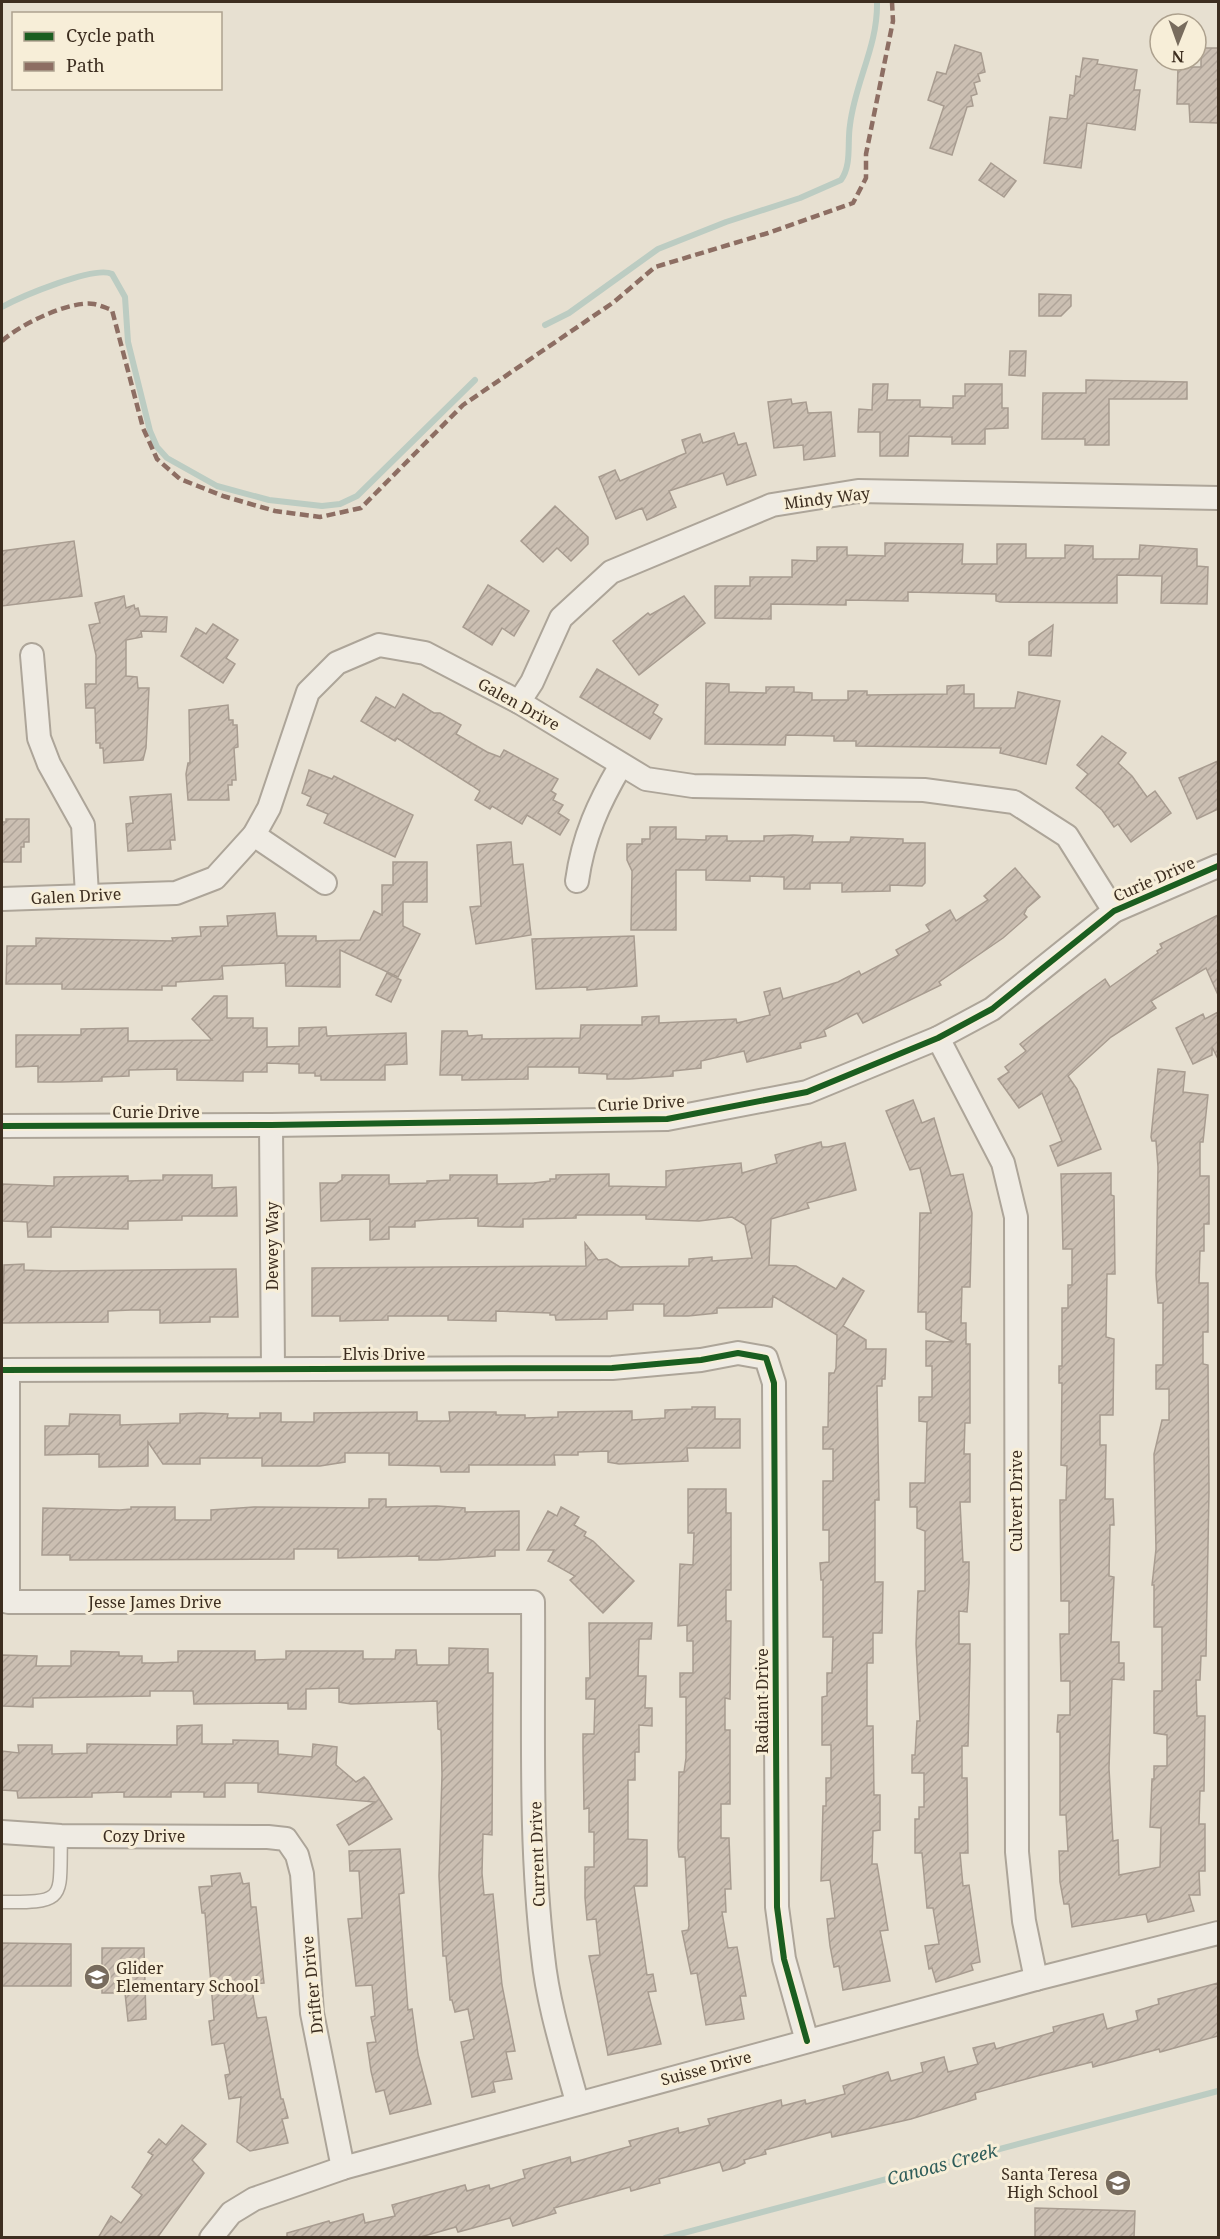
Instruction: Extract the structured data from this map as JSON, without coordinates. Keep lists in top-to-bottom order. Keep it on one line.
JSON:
{"streets":{"street":["Mindy Way","Galen Drive","Curie Drive","Dewey Way","Elvis Drive","Culvert Drive","Jesse James Drive","Radiant Drive","Cozy Drive","Current Drive","Drifter Drive","Suisse Drive"]},"crossings":[["Mindy Way","Galen Drive"],["Galen Drive","Curie Drive"],["Curie Drive","Dewey Way"],["Curie Drive","Culvert Drive"],["Dewey Way","Elvis Drive"],["Elvis Drive","Jesse James Drive"],["Elvis Drive","Radiant Drive"],["Culvert Drive","Suisse Drive"],["Jesse James Drive","Current Drive"],["Radiant Drive","Suisse Drive"],["Cozy Drive","Drifter Drive"],["Current Drive","Suisse Drive"],["Drifter Drive","Suisse Drive"]],"water":["Canoas Creek"],"places":{"school or university":["Glider Elementary School","Santa Teresa High School"]},"legend":["Cycle path","Path"],"north":"bottom"}
